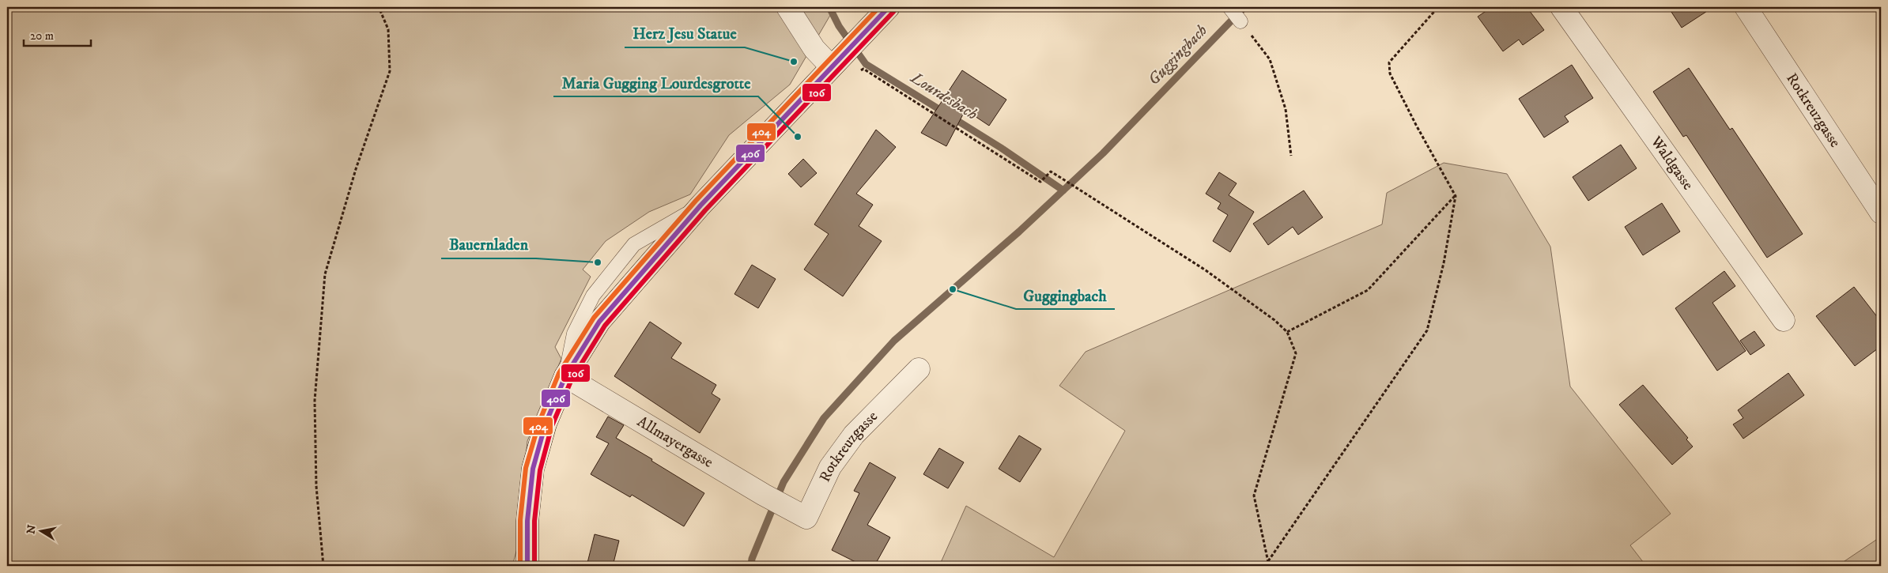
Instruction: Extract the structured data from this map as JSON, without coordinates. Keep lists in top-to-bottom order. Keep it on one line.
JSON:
{"streets":{"street":["Rotkreuzgasse","Waldgasse","Allmayergasse"]},"crossings":[["Rotkreuzgasse","Allmayergasse"]],"water":["Guggingbach","Lourdesbach"],"places":["Herz Jesu Statue","Maria Gugging Lourdesgrotte","Bauernladen","Guggingbach"],"lines":["transit line 406","transit line 404","transit line 106"],"scale_bar":"20 m","north":"left"}
